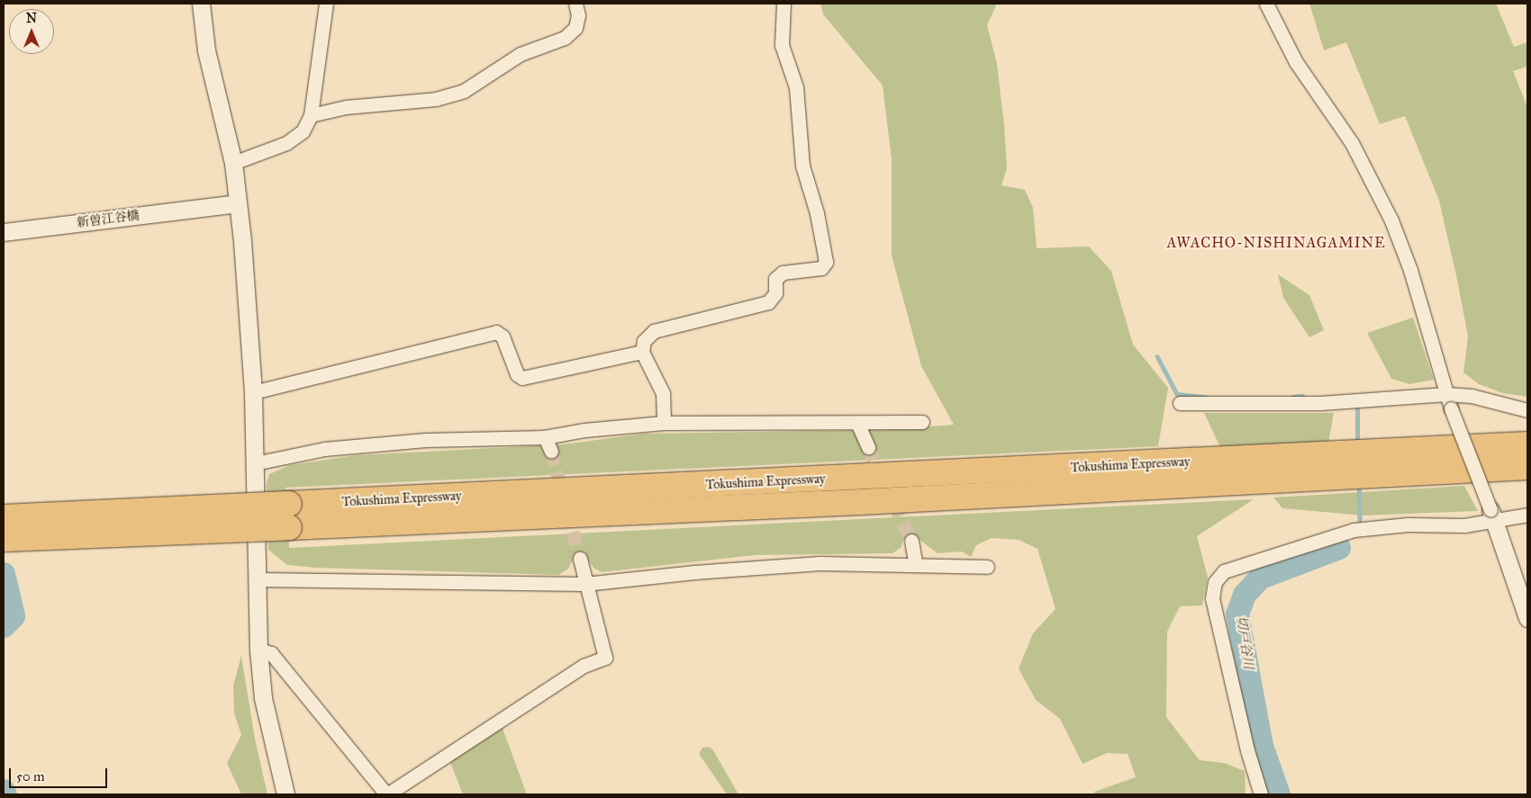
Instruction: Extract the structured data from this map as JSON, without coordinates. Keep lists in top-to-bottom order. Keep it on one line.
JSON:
{"streets":{"highway":["Tokushima Expressway"],"street":["新曽江谷橋"]},"districts":["AWACHO-NISHINAGAMINE"],"water":["切戸谷川"],"scale_bar":"50 m","north":"top"}
